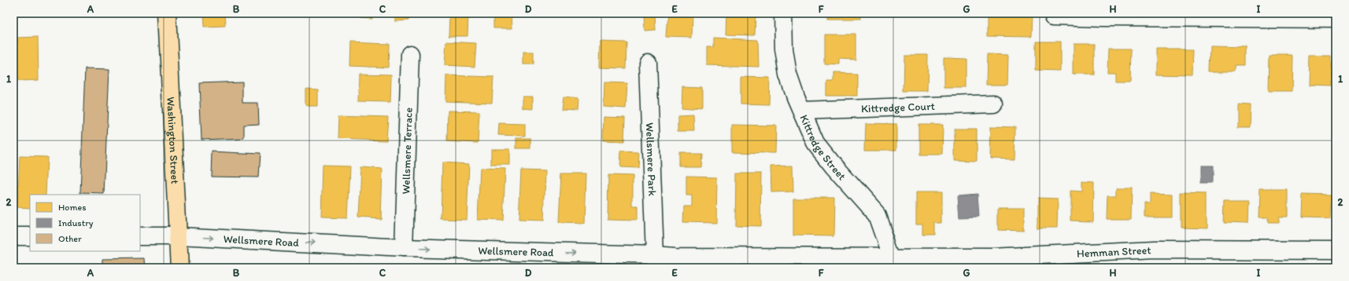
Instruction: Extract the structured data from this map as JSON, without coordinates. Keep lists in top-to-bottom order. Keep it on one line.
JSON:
{"streets":{"main road":["Washington Street"],"street":["Kittredge Court","Kittredge Street","Wellsmere Terrace","Wellsmere Park","Wellsmere Road","Hemman Street"]},"crossings":[["Kittredge Court","Kittredge Street"],["Washington Street","Wellsmere Road"],["Kittredge Street","Wellsmere Road"],["Kittredge Street","Hemman Street"],["Wellsmere Terrace","Wellsmere Road"],["Wellsmere Park","Wellsmere Road"],["Wellsmere Road","Hemman Street"]],"one_way":["Wellsmere Road"],"legend":["Homes","Industry","Other"],"grid":{"columns":["A","B","C","D","E","F","G","H","I"],"rows":["1","2"]}}
